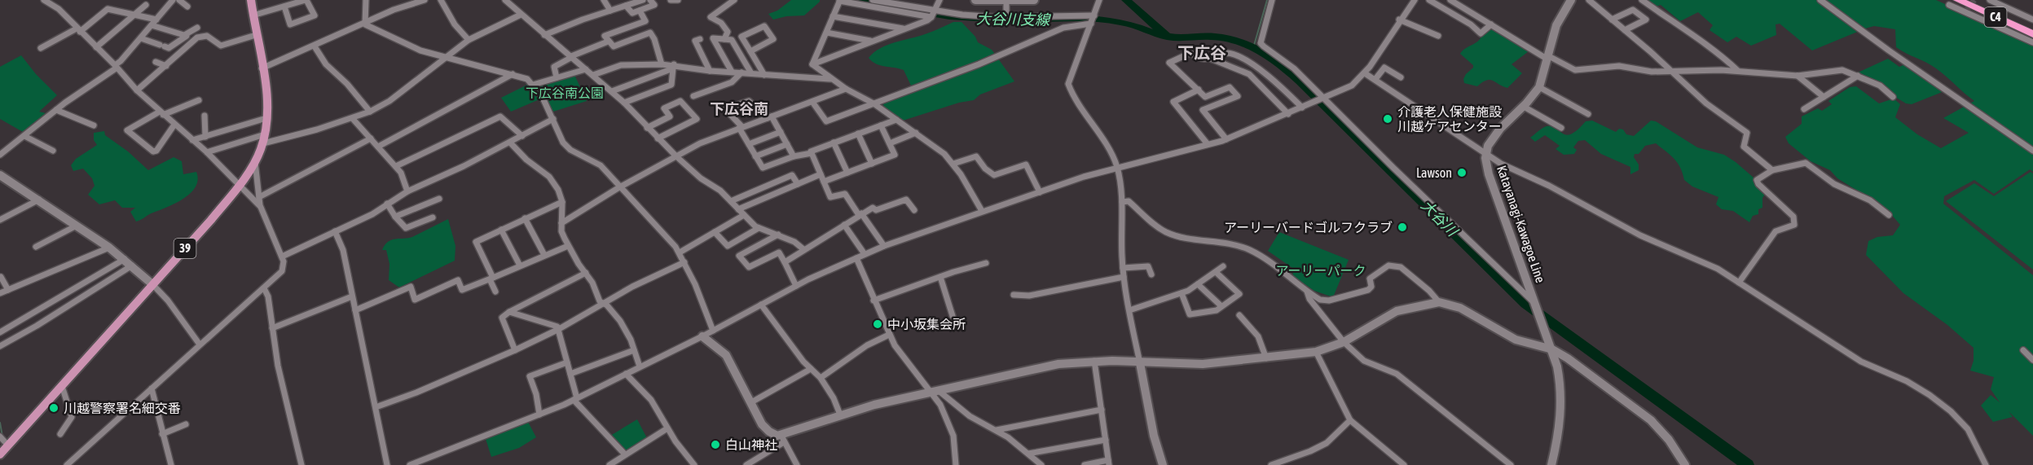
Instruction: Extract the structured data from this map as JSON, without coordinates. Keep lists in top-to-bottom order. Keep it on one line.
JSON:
{"streets":{"highway":["C4"],"main road":["39"],"street":["Katayanagi-Kawagoe Line"]},"districts":["下広谷","下広谷南"],"water":["大谷川支線","大谷川"],"parks":["下広谷南公園","アーリーパーク"],"places":["介護老人保健施設 川越ケアセンター","Lawson","アーリーバードゴルフクラブ","中小坂集会所","川越警察署名細交番","白山神社"]}
